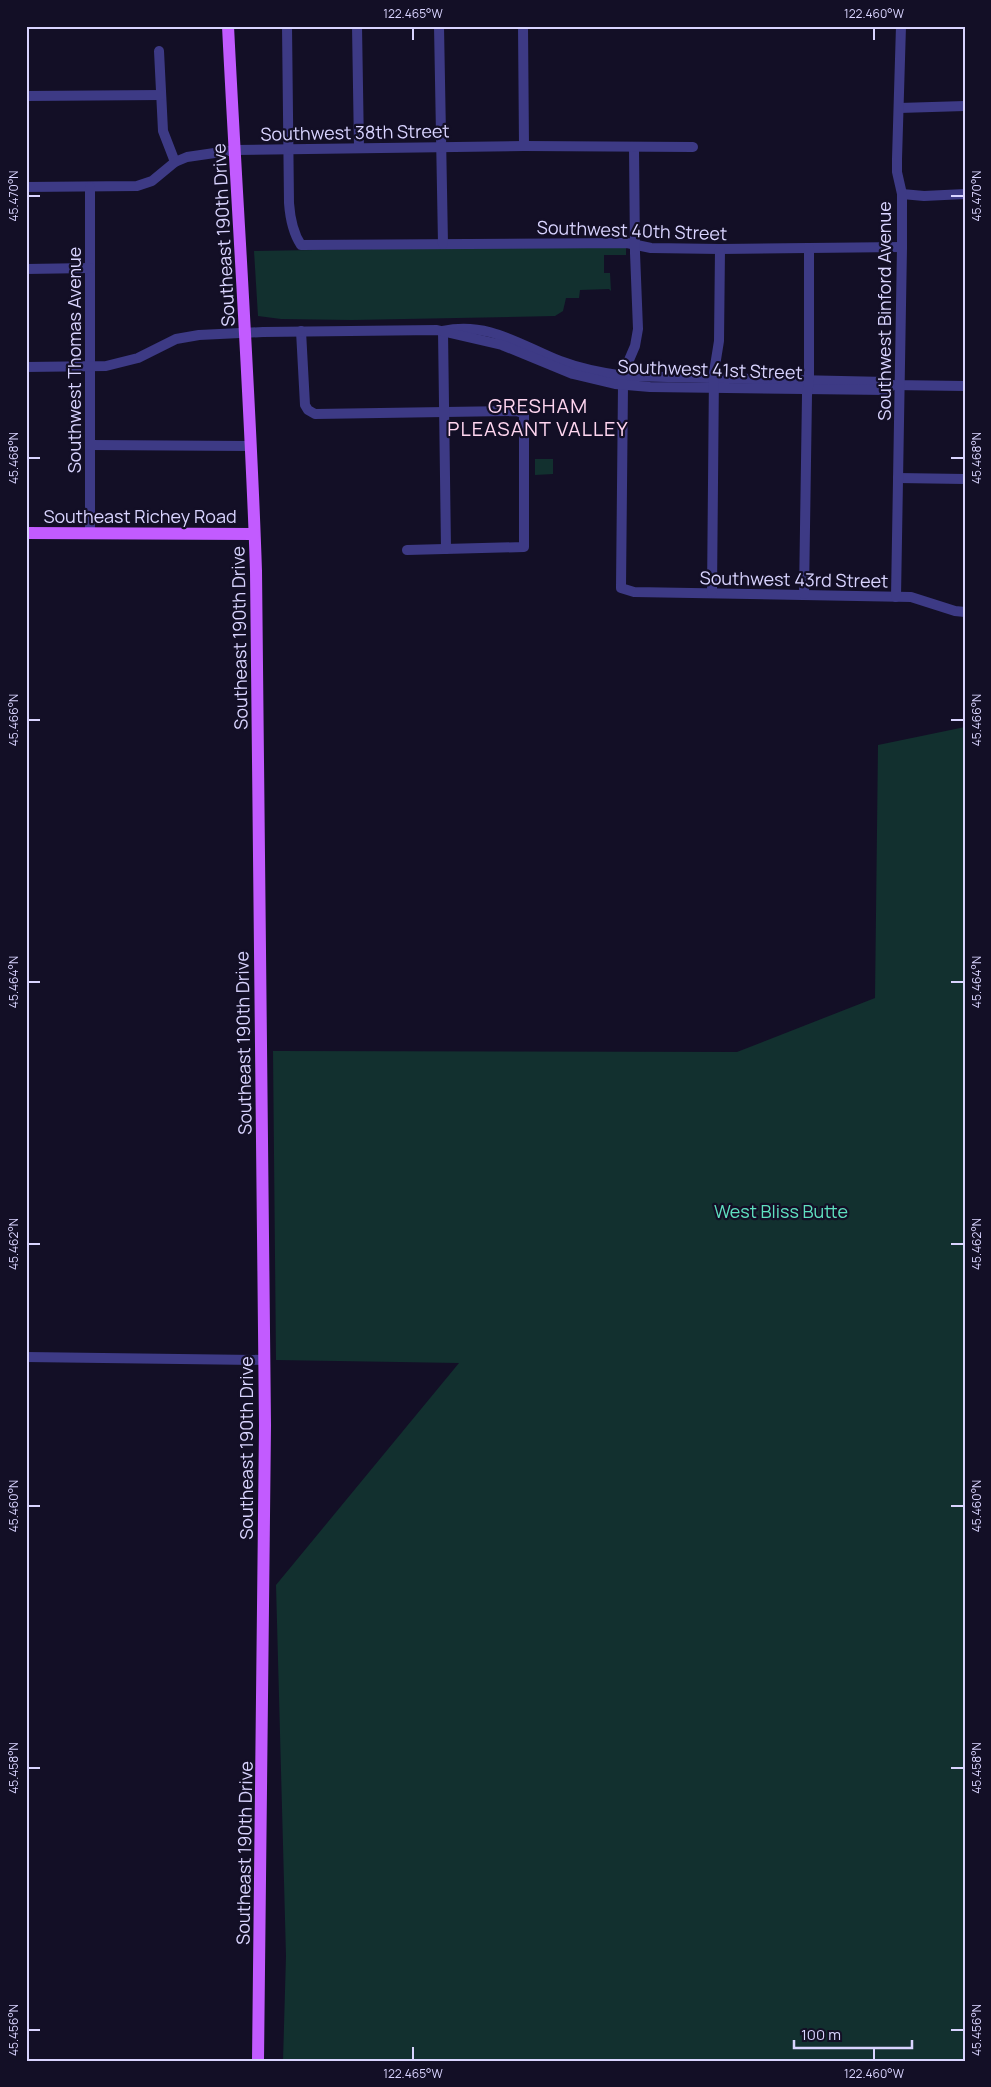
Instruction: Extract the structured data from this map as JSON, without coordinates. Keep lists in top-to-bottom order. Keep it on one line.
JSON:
{"streets":{"main road":["Southeast 190th Drive","Southeast Richey Road"],"street":["Southwest 38th Street","Southwest 40th Street","Southwest Binford Avenue","Southwest Thomas Avenue","Southwest 41st Street","Southwest 43rd Street"]},"crossings":[["Southwest 38th Street","Southwest 40th Street"],["Southwest 38th Street","Southeast 190th Drive"],["Southwest 38th Street","Southwest Thomas Avenue"],["Southwest 40th Street","Southwest Binford Avenue"],["Southeast 190th Drive","Southwest 41st Street"],["Southeast 190th Drive","Southeast Richey Road"],["Southwest Binford Avenue","Southwest 41st Street"],["Southwest Binford Avenue","Southwest 43rd Street"],["Southwest Thomas Avenue","Southwest 41st Street"],["Southwest Thomas Avenue","Southeast Richey Road"],["Southwest 41st Street","Southwest 43rd Street"]],"districts":["GRESHAM PLEASANT VALLEY"],"parks":["West Bliss Butte"],"scale_bar":"100 m","coordinates":["122.465°W","122.460°W","45.470°N","45.468°N","45.466°N","45.464°N","45.462°N","45.460°N","45.458°N","45.456°N"]}
